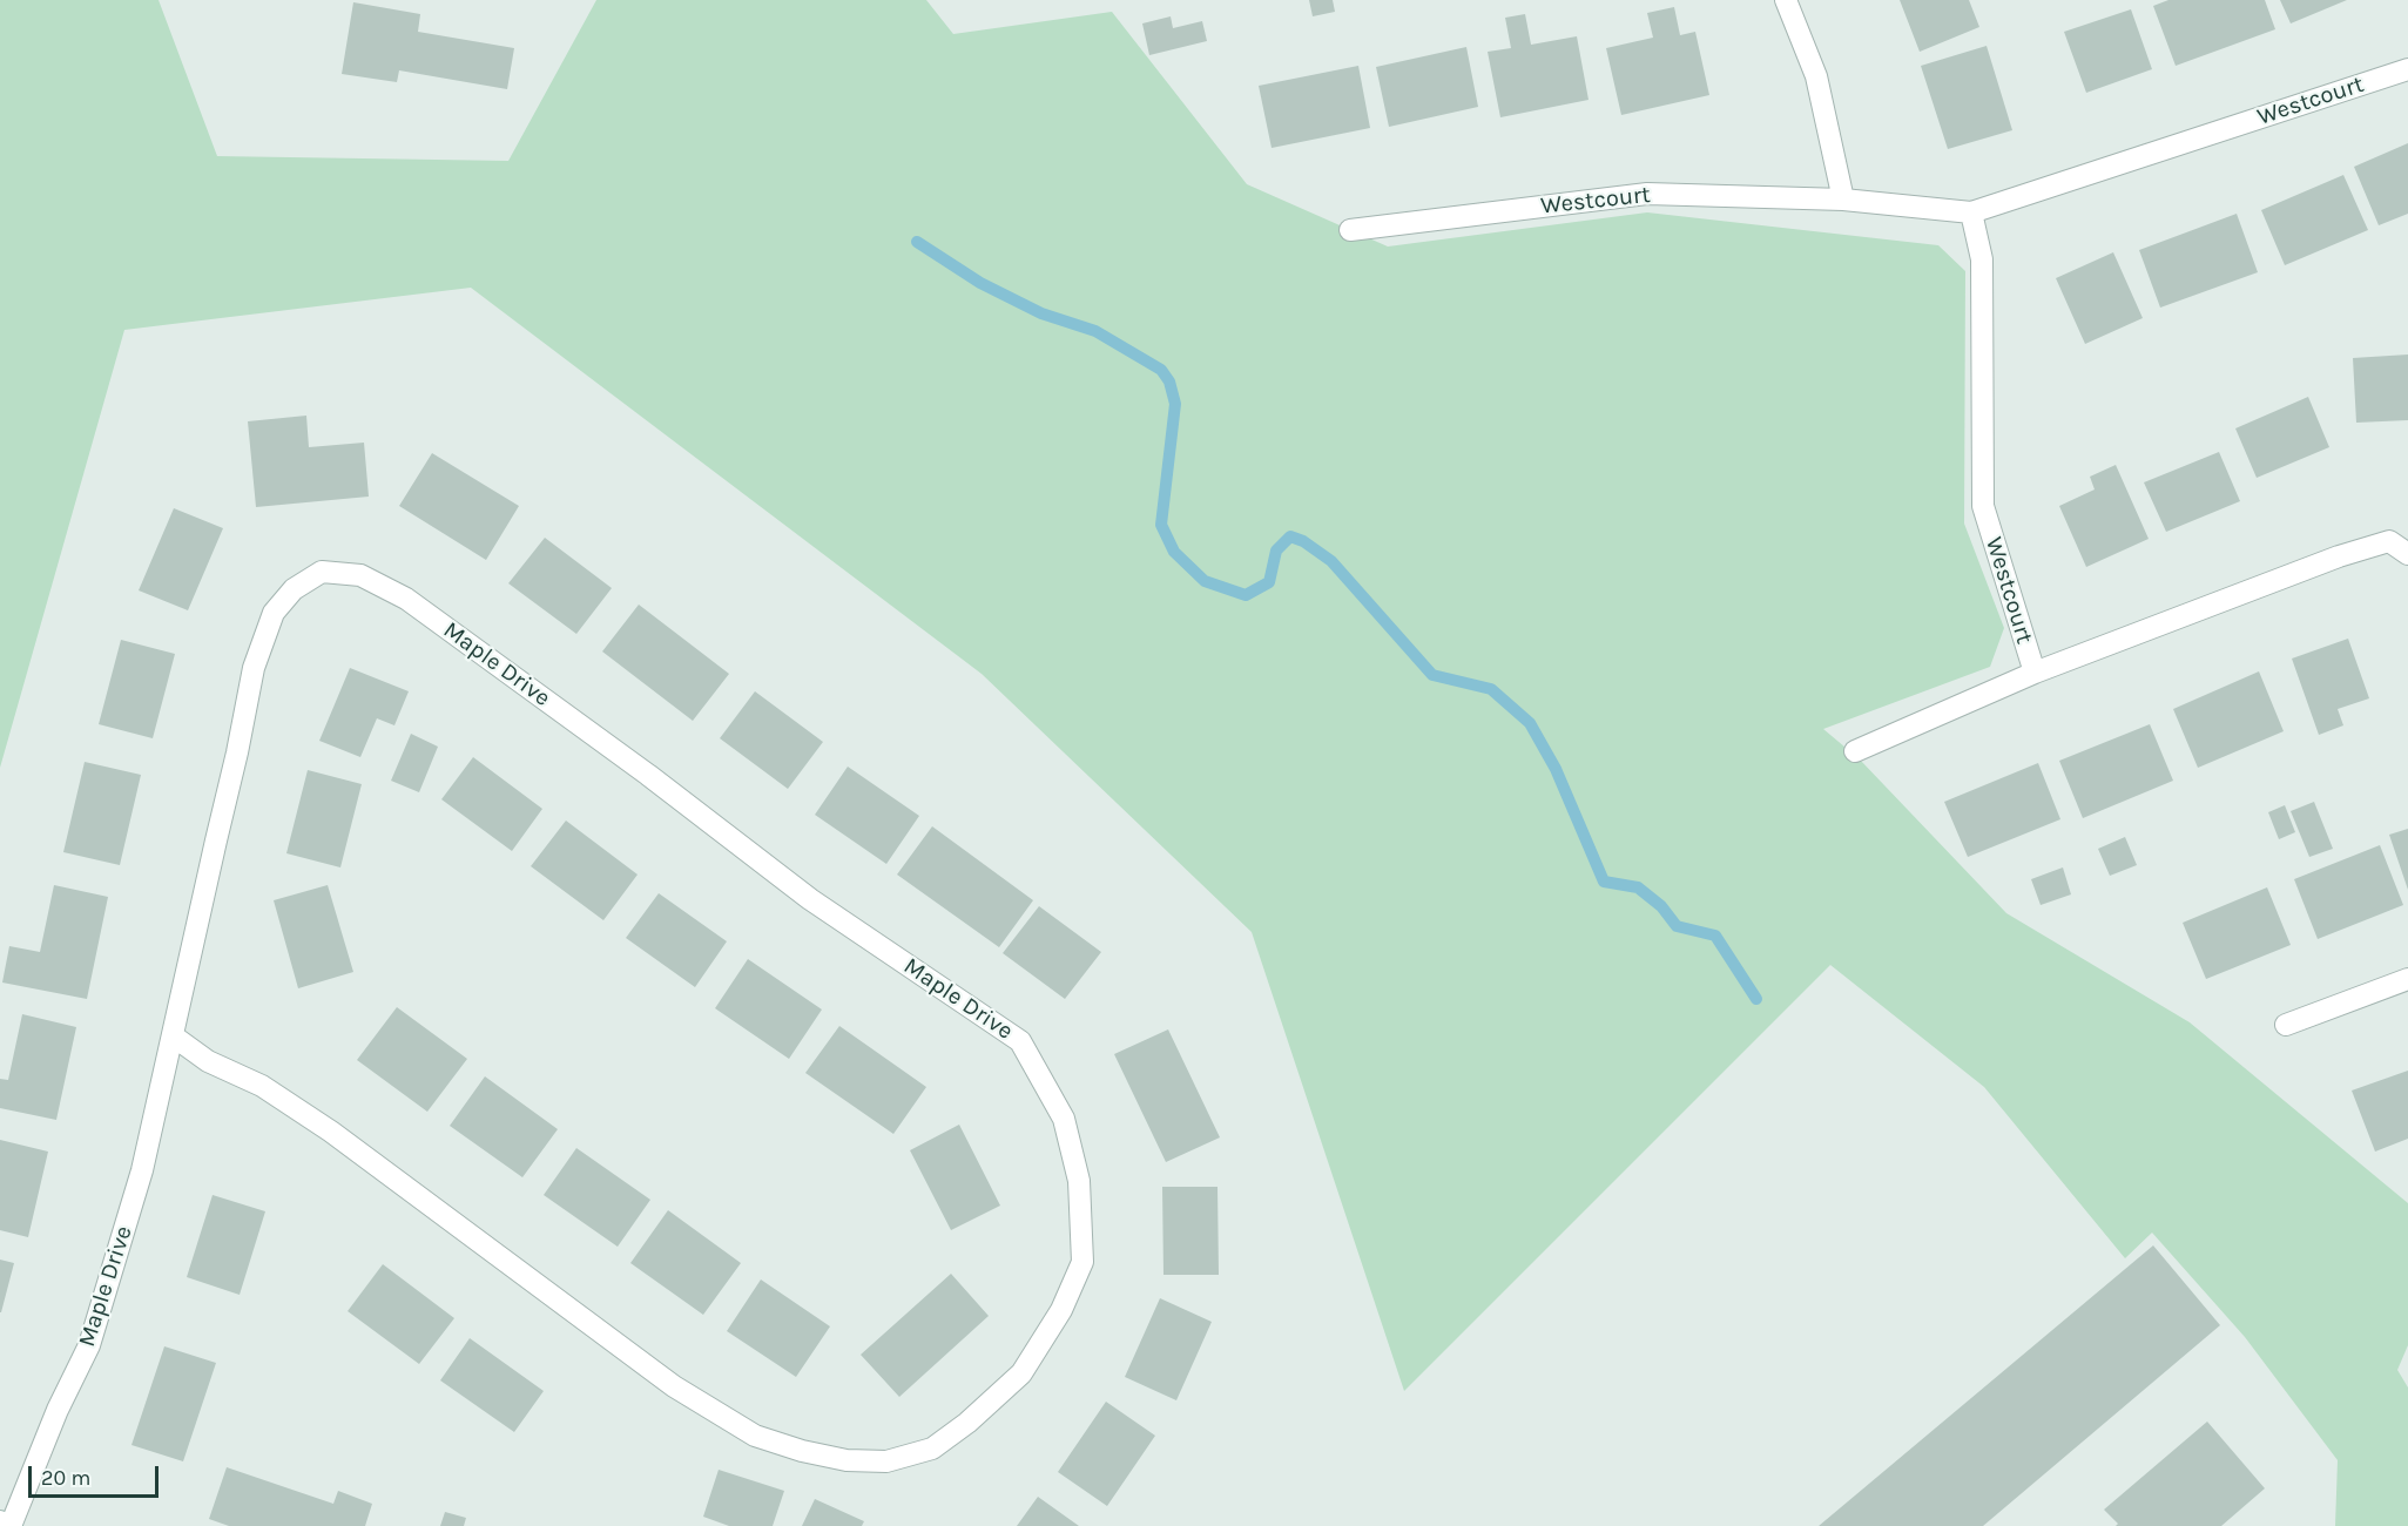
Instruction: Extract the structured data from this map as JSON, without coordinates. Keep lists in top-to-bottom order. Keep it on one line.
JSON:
{"streets":{"street":["Westcourt","Maple Drive"]},"scale_bar":"20 m"}
